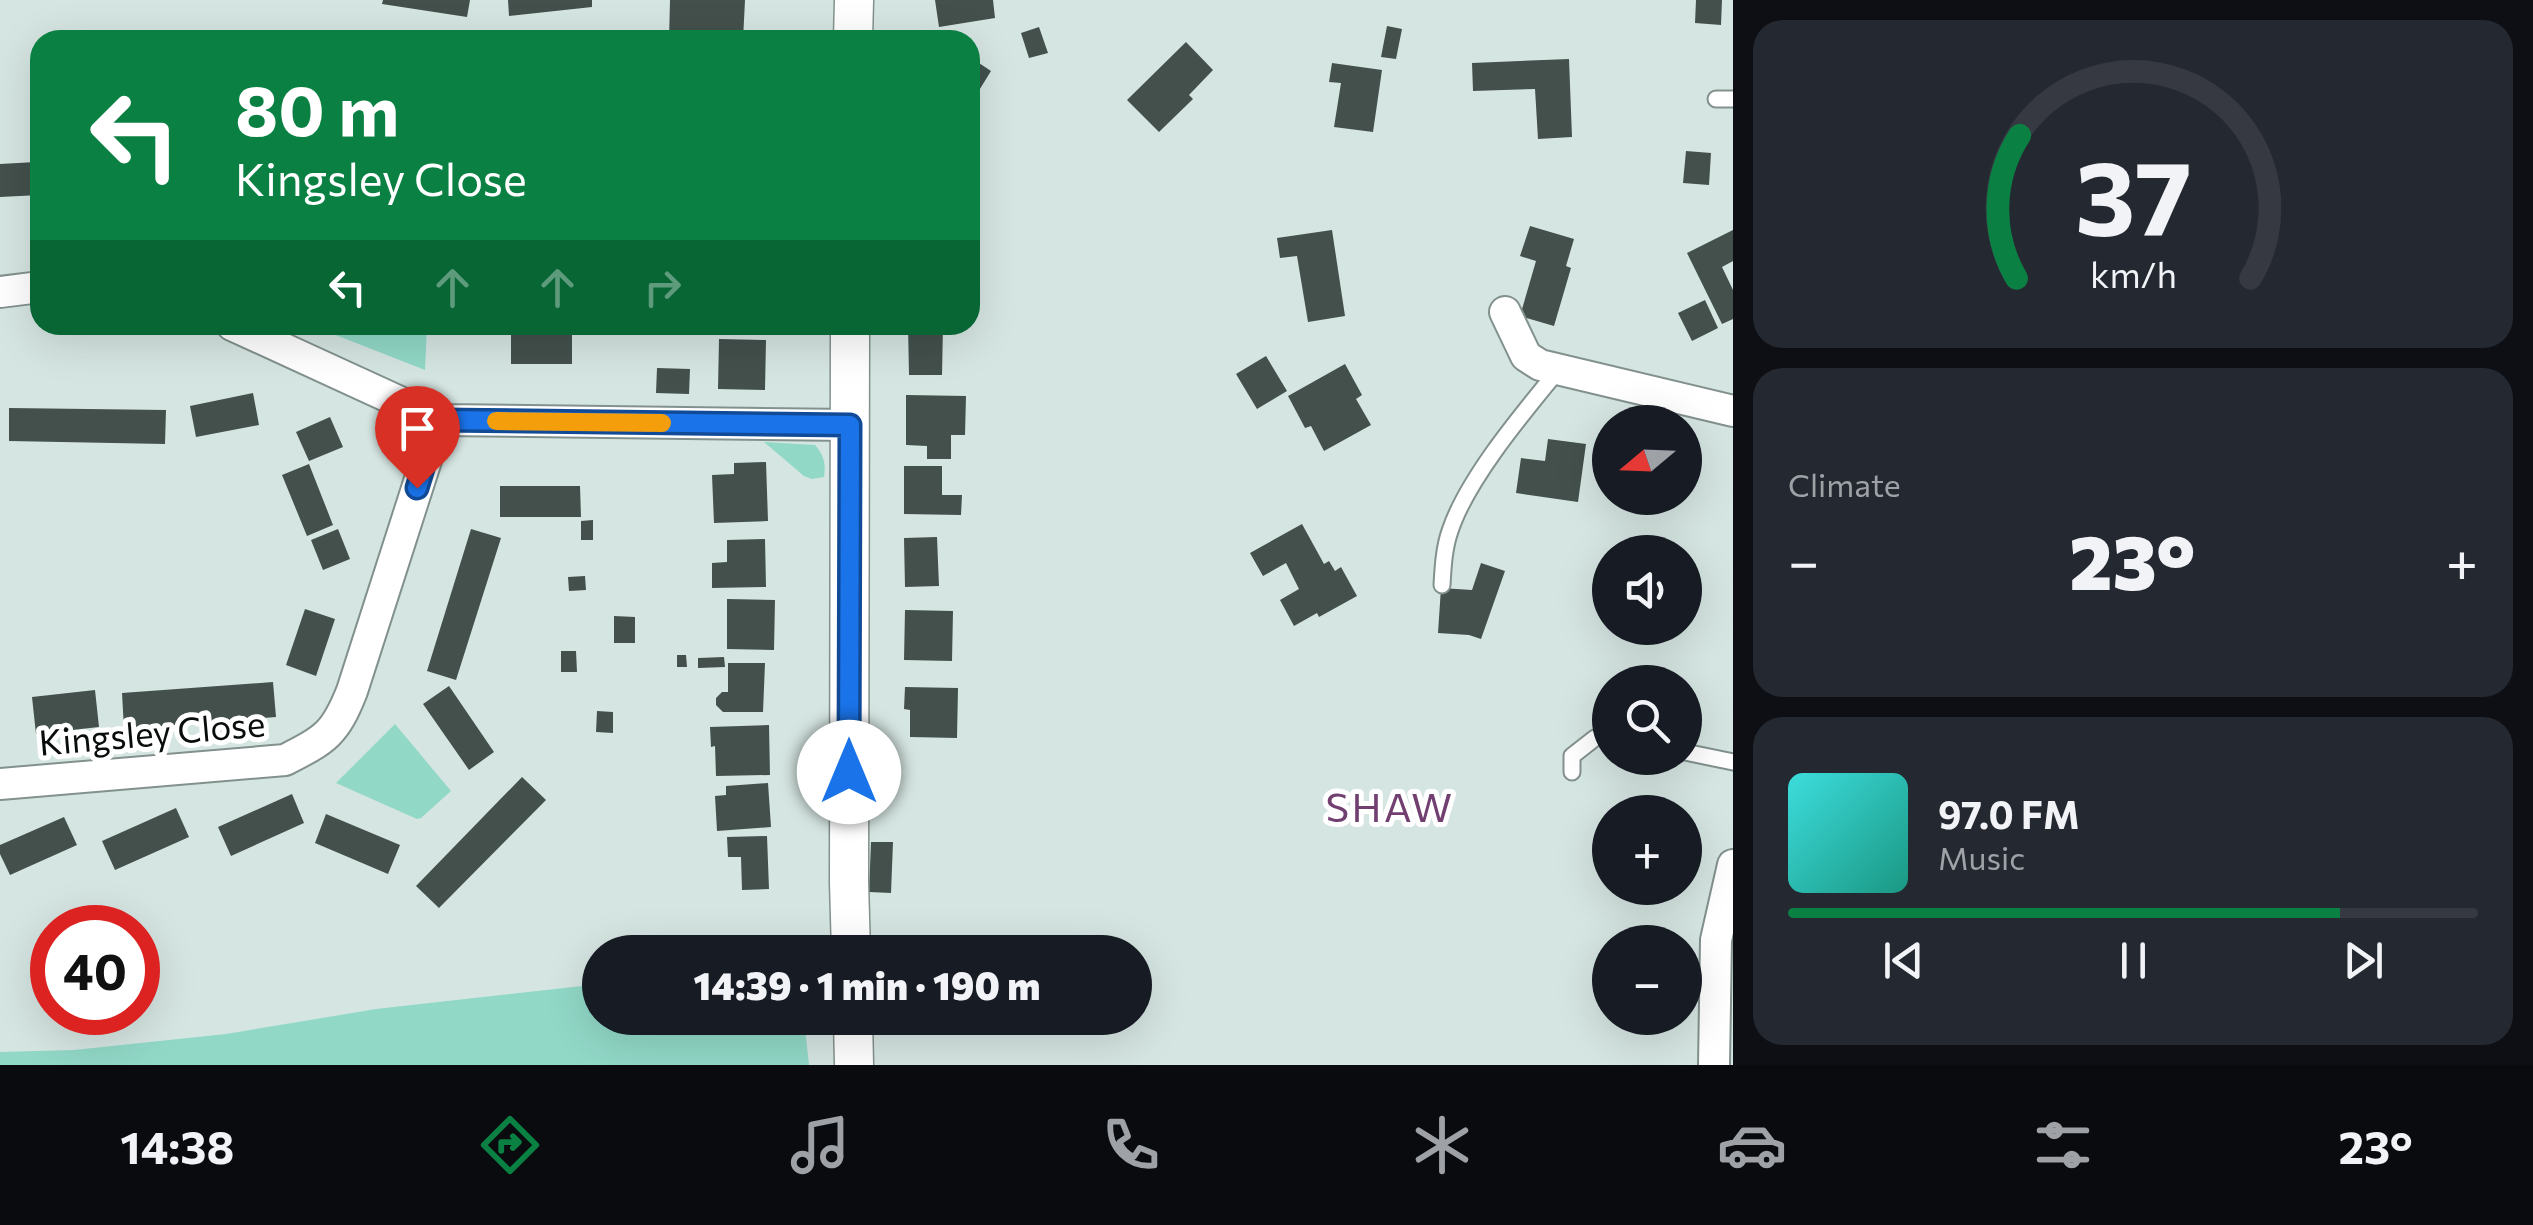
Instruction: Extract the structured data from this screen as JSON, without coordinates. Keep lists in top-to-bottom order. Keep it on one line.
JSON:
{"streets":{"street":["Kingsley Close"]},"districts":["SHAW"],"north":"left","page":{"turn":["80 m","Kingsley Close"],"tile":"Climate","map_buttons":["+","−"],"heat":["−","23°","+"],"song":["97.0 FM","Music"],"limit":"40","trip":"14:39 · 1 min · 190 m","tabs":["14:38","23°"],"gauge":["37","km/h"]}}
